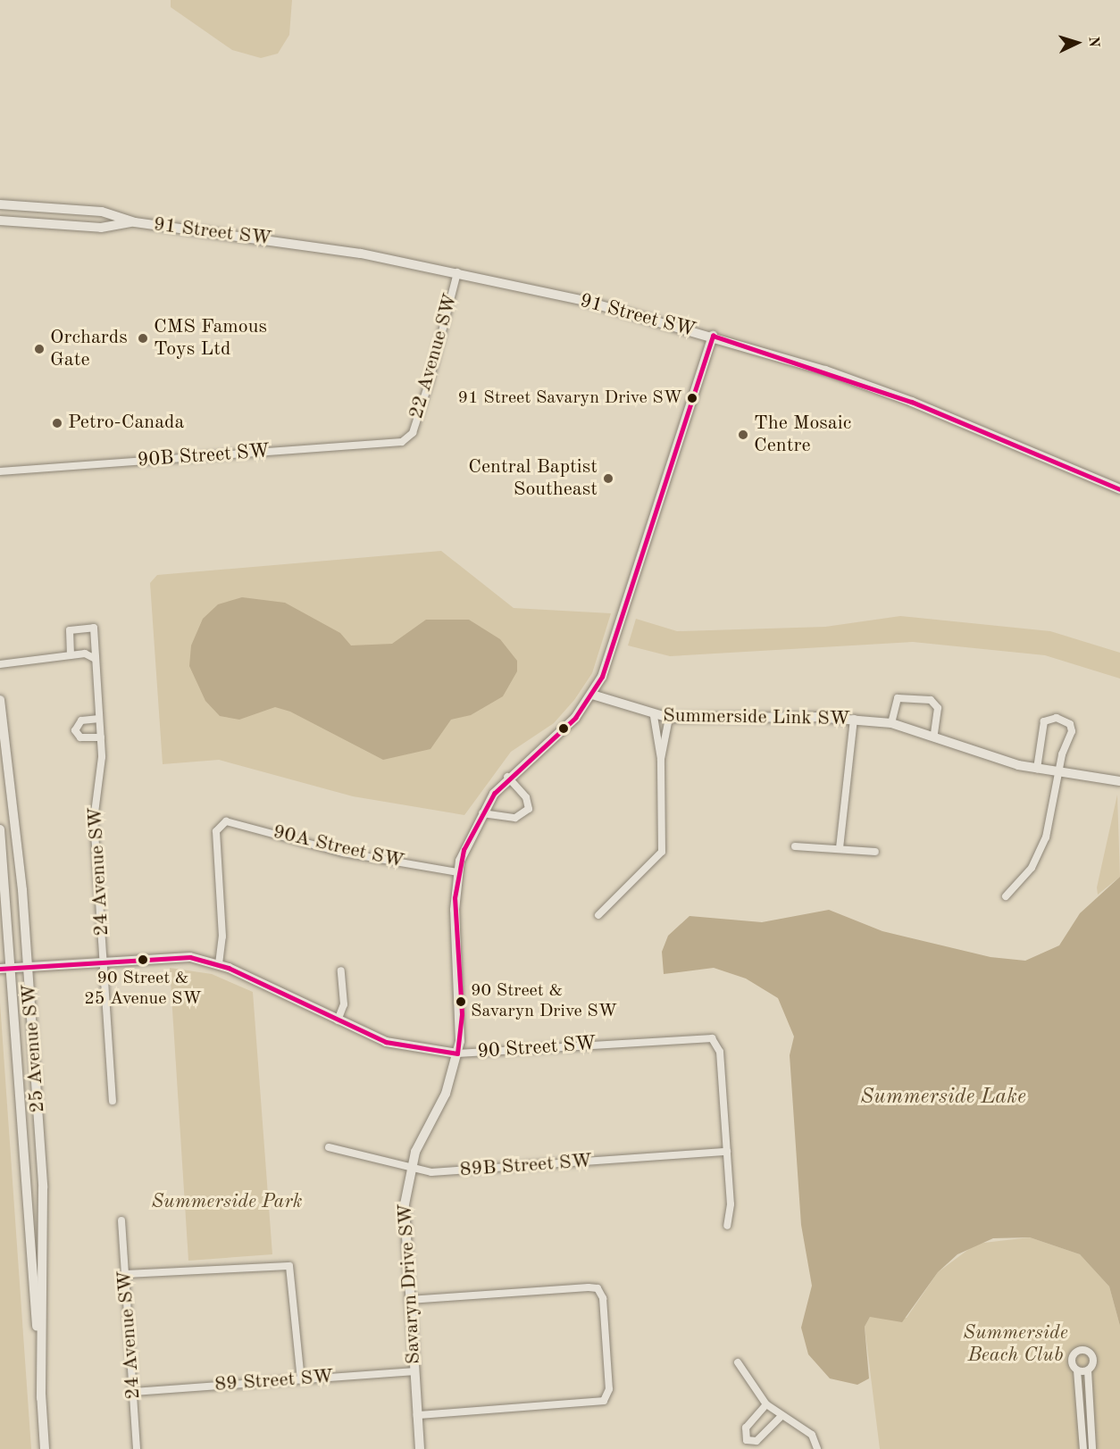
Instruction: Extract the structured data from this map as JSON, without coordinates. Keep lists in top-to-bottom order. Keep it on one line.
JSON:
{"streets":{"main road":["91 Street SW","Summerside Link SW","25 Avenue SW","90 Street SW","Savaryn Drive SW"],"street":["22 Avenue SW","90B Street SW","90A Street SW","24 Avenue SW","89B Street SW","89 Street SW"]},"crossings":[["91 Street SW","22 Avenue SW"],["91 Street SW","Savaryn Drive SW"],["22 Avenue SW","90B Street SW"],["Summerside Link SW","Savaryn Drive SW"],["90A Street SW","90 Street SW"],["90A Street SW","Savaryn Drive SW"],["24 Avenue SW","90 Street SW"],["24 Avenue SW","89 Street SW"],["25 Avenue SW","90 Street SW"],["90 Street SW","89B Street SW"],["90 Street SW","Savaryn Drive SW"],["89B Street SW","Savaryn Drive SW"],["Savaryn Drive SW","89 Street SW"]],"water":["Summerside Lake"],"parks":["Summerside Park","Summerside Beach Club"],"places":["CMS Famous Toys Ltd","Orchards Gate","91 Street Savaryn Drive SW","Petro-Canada","The Mosaic Centre","Central Baptist Southeast","90 Street & 25 Avenue SW","90 Street & Savaryn Drive SW"],"north":"right"}
